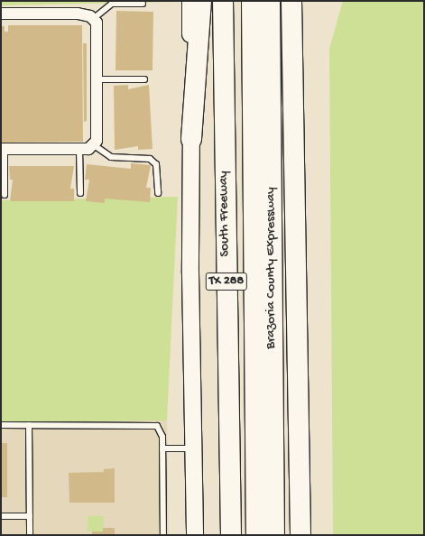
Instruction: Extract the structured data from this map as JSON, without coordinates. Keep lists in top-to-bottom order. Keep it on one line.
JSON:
{"streets":{"highway":["South Freeway","Brazoria County Expressway","TX 288"]}}
